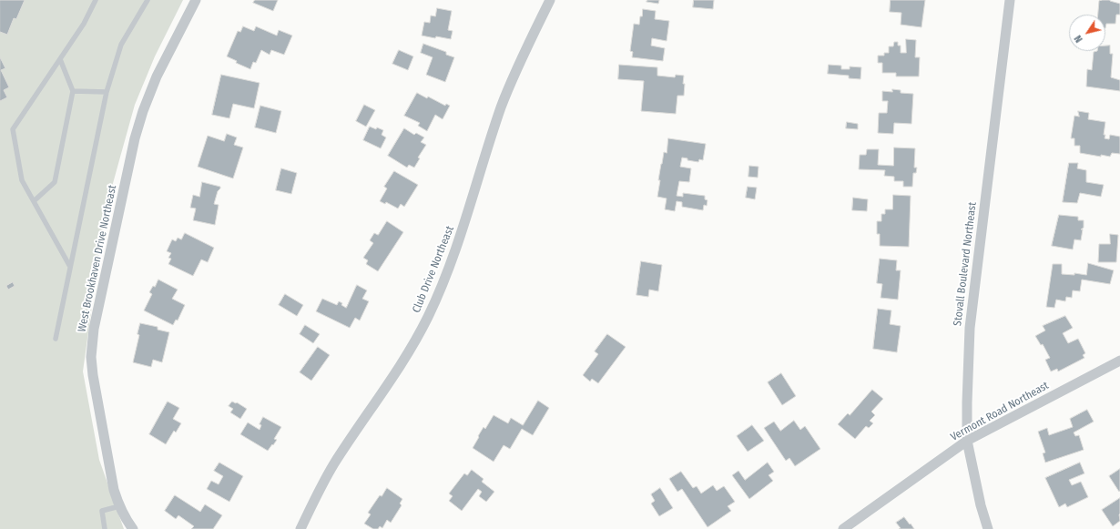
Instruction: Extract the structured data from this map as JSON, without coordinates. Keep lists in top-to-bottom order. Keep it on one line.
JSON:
{"streets":{"street":["West Brookhaven Drive Northeast","Stovall Boulevard Northeast","Club Drive Northeast","Vermont Road Northeast"]},"crossings":[["Stovall Boulevard Northeast","Vermont Road Northeast"]],"north":"bottom left"}
